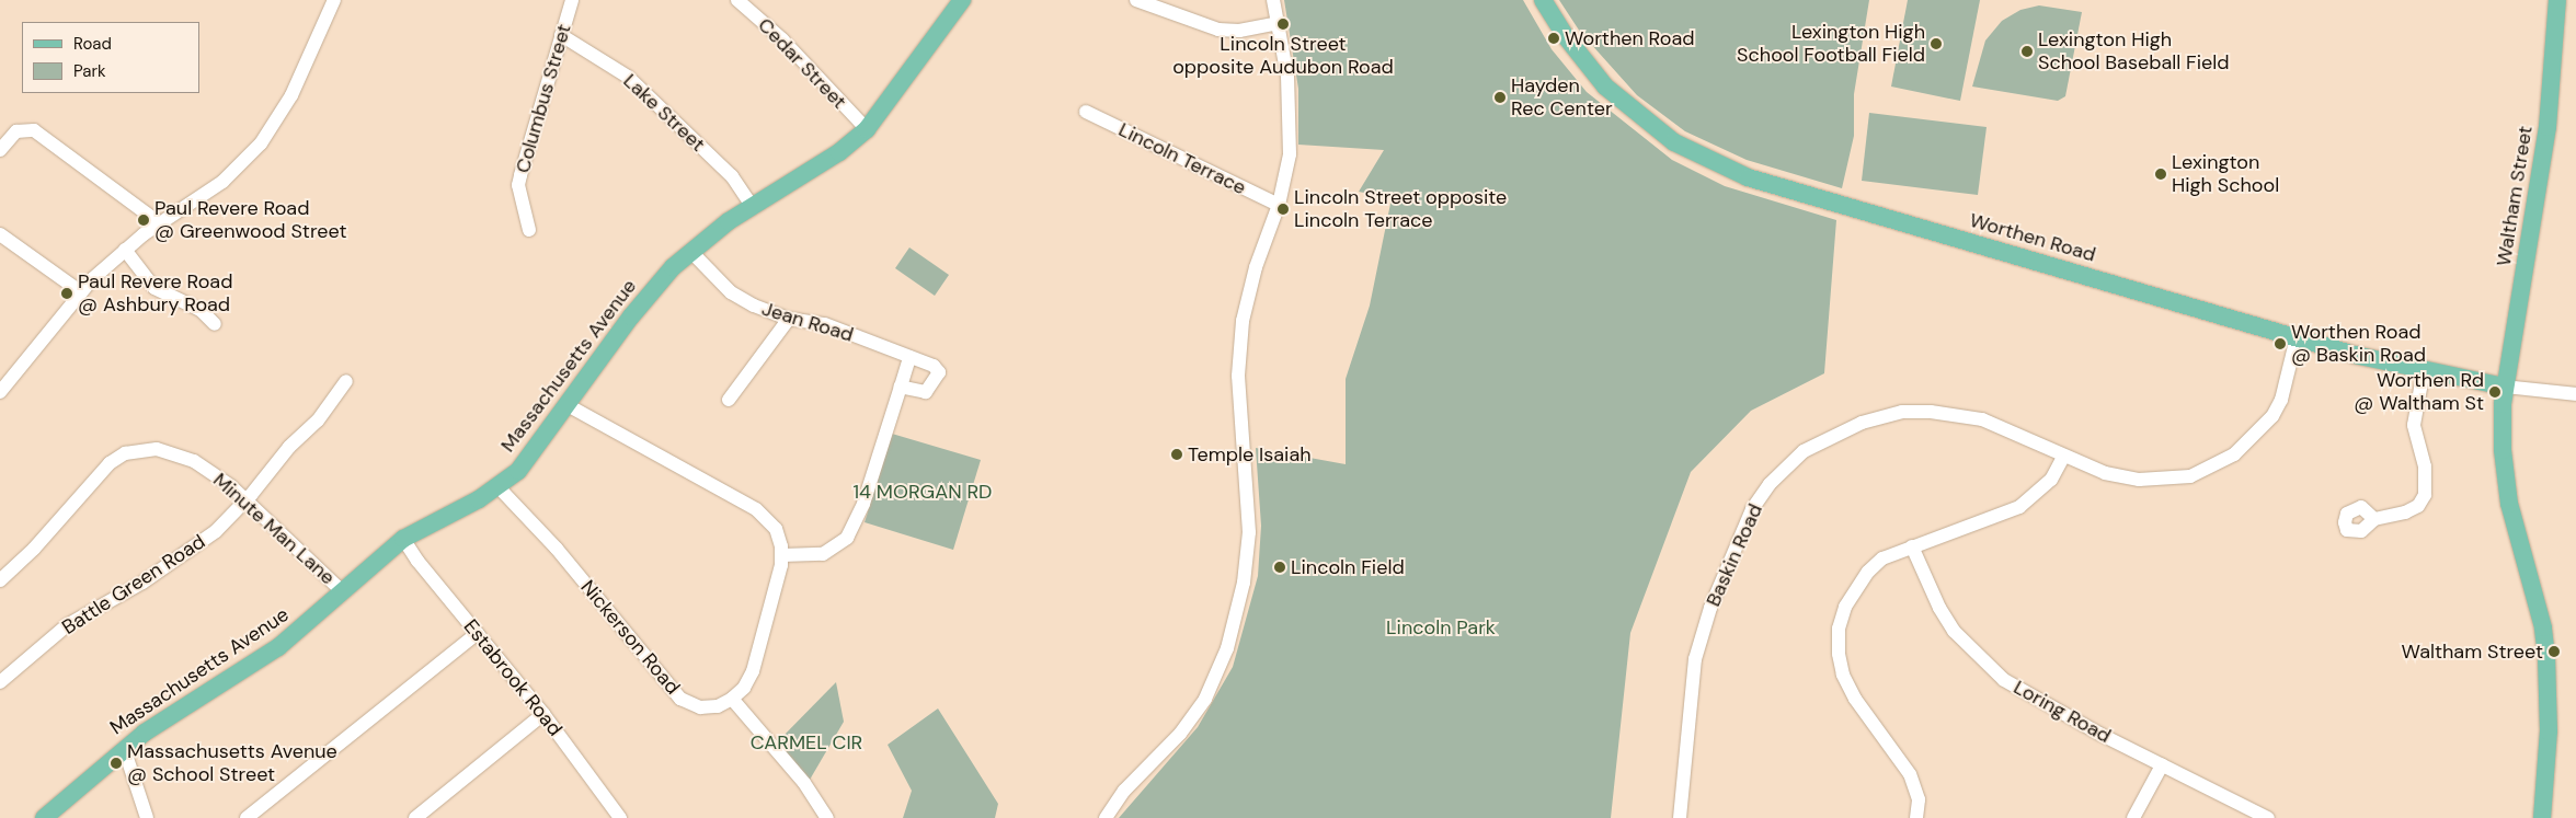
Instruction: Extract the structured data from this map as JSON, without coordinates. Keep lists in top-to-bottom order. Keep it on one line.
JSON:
{"streets":{"main road":["Waltham Street","Worthen Road","Massachusetts Avenue"],"street":["Cedar Street","Columbus Street","Lake Street","Lincoln Terrace","Jean Road","Minute Man Lane","Baskin Road","Battle Green Road","Nickerson Road","Estabrook Road","Loring Road"]},"crossings":[["Cedar Street","Massachusetts Avenue"],["Columbus Street","Lake Street"],["Lake Street","Massachusetts Avenue"],["Waltham Street","Worthen Road"],["Worthen Road","Baskin Road"],["Jean Road","Massachusetts Avenue"],["Massachusetts Avenue","Minute Man Lane"],["Massachusetts Avenue","Nickerson Road"],["Massachusetts Avenue","Estabrook Road"],["Minute Man Lane","Battle Green Road"]],"parks":["14 MORGAN RD","Lincoln Park","CARMEL CIR"],"places":["Lincoln Street opposite Audubon Road","Worthen Road","Lexington High School Football Field","Lexington High School Baseball Field","Hayden Rec Center","Lexington High School","Lincoln Street opposite Lincoln Terrace","Paul Revere Road @ Greenwood Street","Paul Revere Road @ Ashbury Road","Worthen Road @ Baskin Road","Worthen Rd @ Waltham St","Temple Isaiah","Lincoln Field","Waltham Street","Massachusetts Avenue @ School Street"],"legend":["Road","Park"]}
